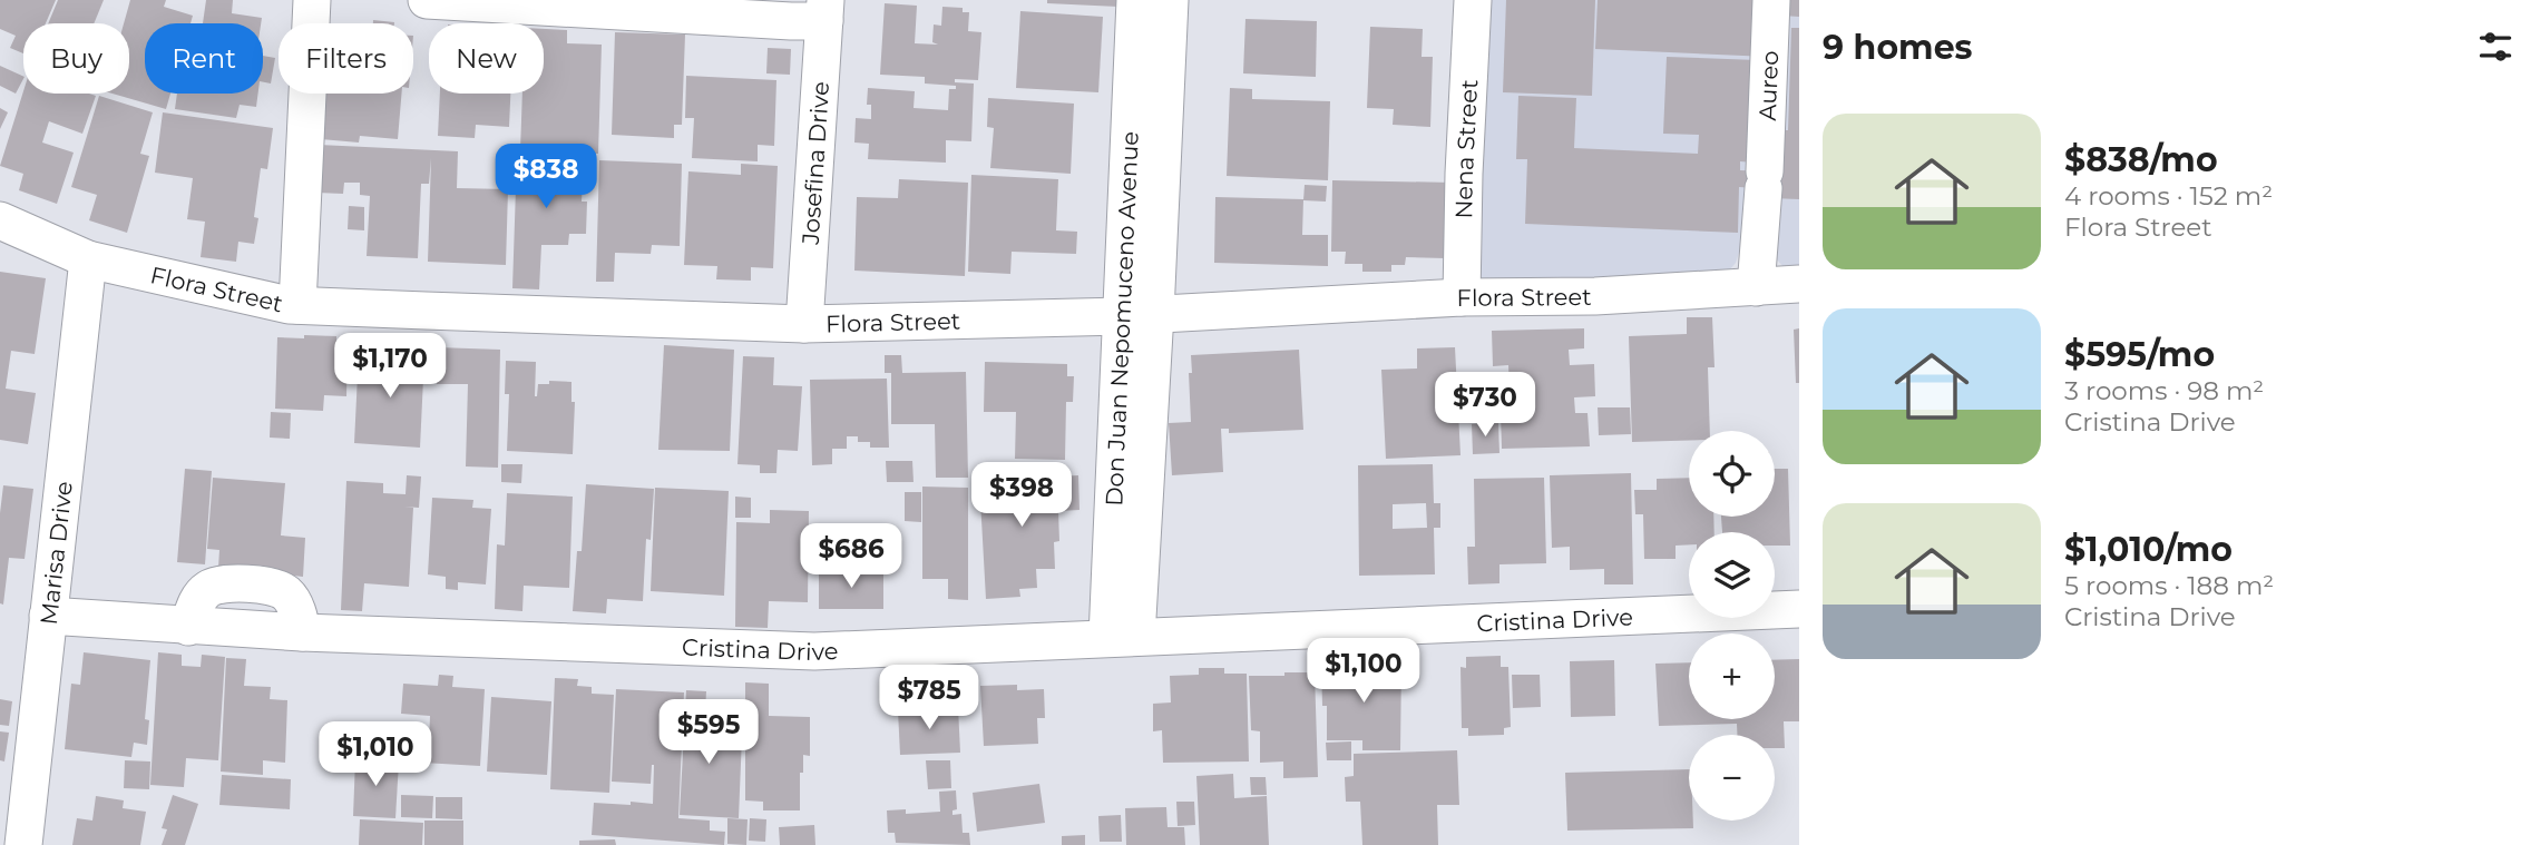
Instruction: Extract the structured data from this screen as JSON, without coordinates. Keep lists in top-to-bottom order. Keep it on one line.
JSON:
{"streets":{"street":["Aureo","Nena Street","Josefina Drive","Flora Street","Don Juan Nepomuceno Avenue","Marisa Drive","Cristina Drive"]},"crossings":[["Aureo","Flora Street"],["Nena Street","Flora Street"],["Josefina Drive","Flora Street"],["Flora Street","Don Juan Nepomuceno Avenue"],["Flora Street","Marisa Drive"],["Don Juan Nepomuceno Avenue","Cristina Drive"],["Marisa Drive","Cristina Drive"]],"page":{"heading":"9 homes","chip":["Buy","Rent","Filters","New"],"list":[{"name":"$838/mo","note":"4 rooms · 152 m² · Flora Street"},{"name":"$595/mo","note":"3 rooms · 98 m² · Cristina Drive"},{"name":"$1,010/mo","note":"5 rooms · 188 m² · Cristina Drive"}],"price":["$838","$1,170","$730","$398","$686","$1,100","$785","$595","$1,010"],"map_buttons":["+","−"]}}
